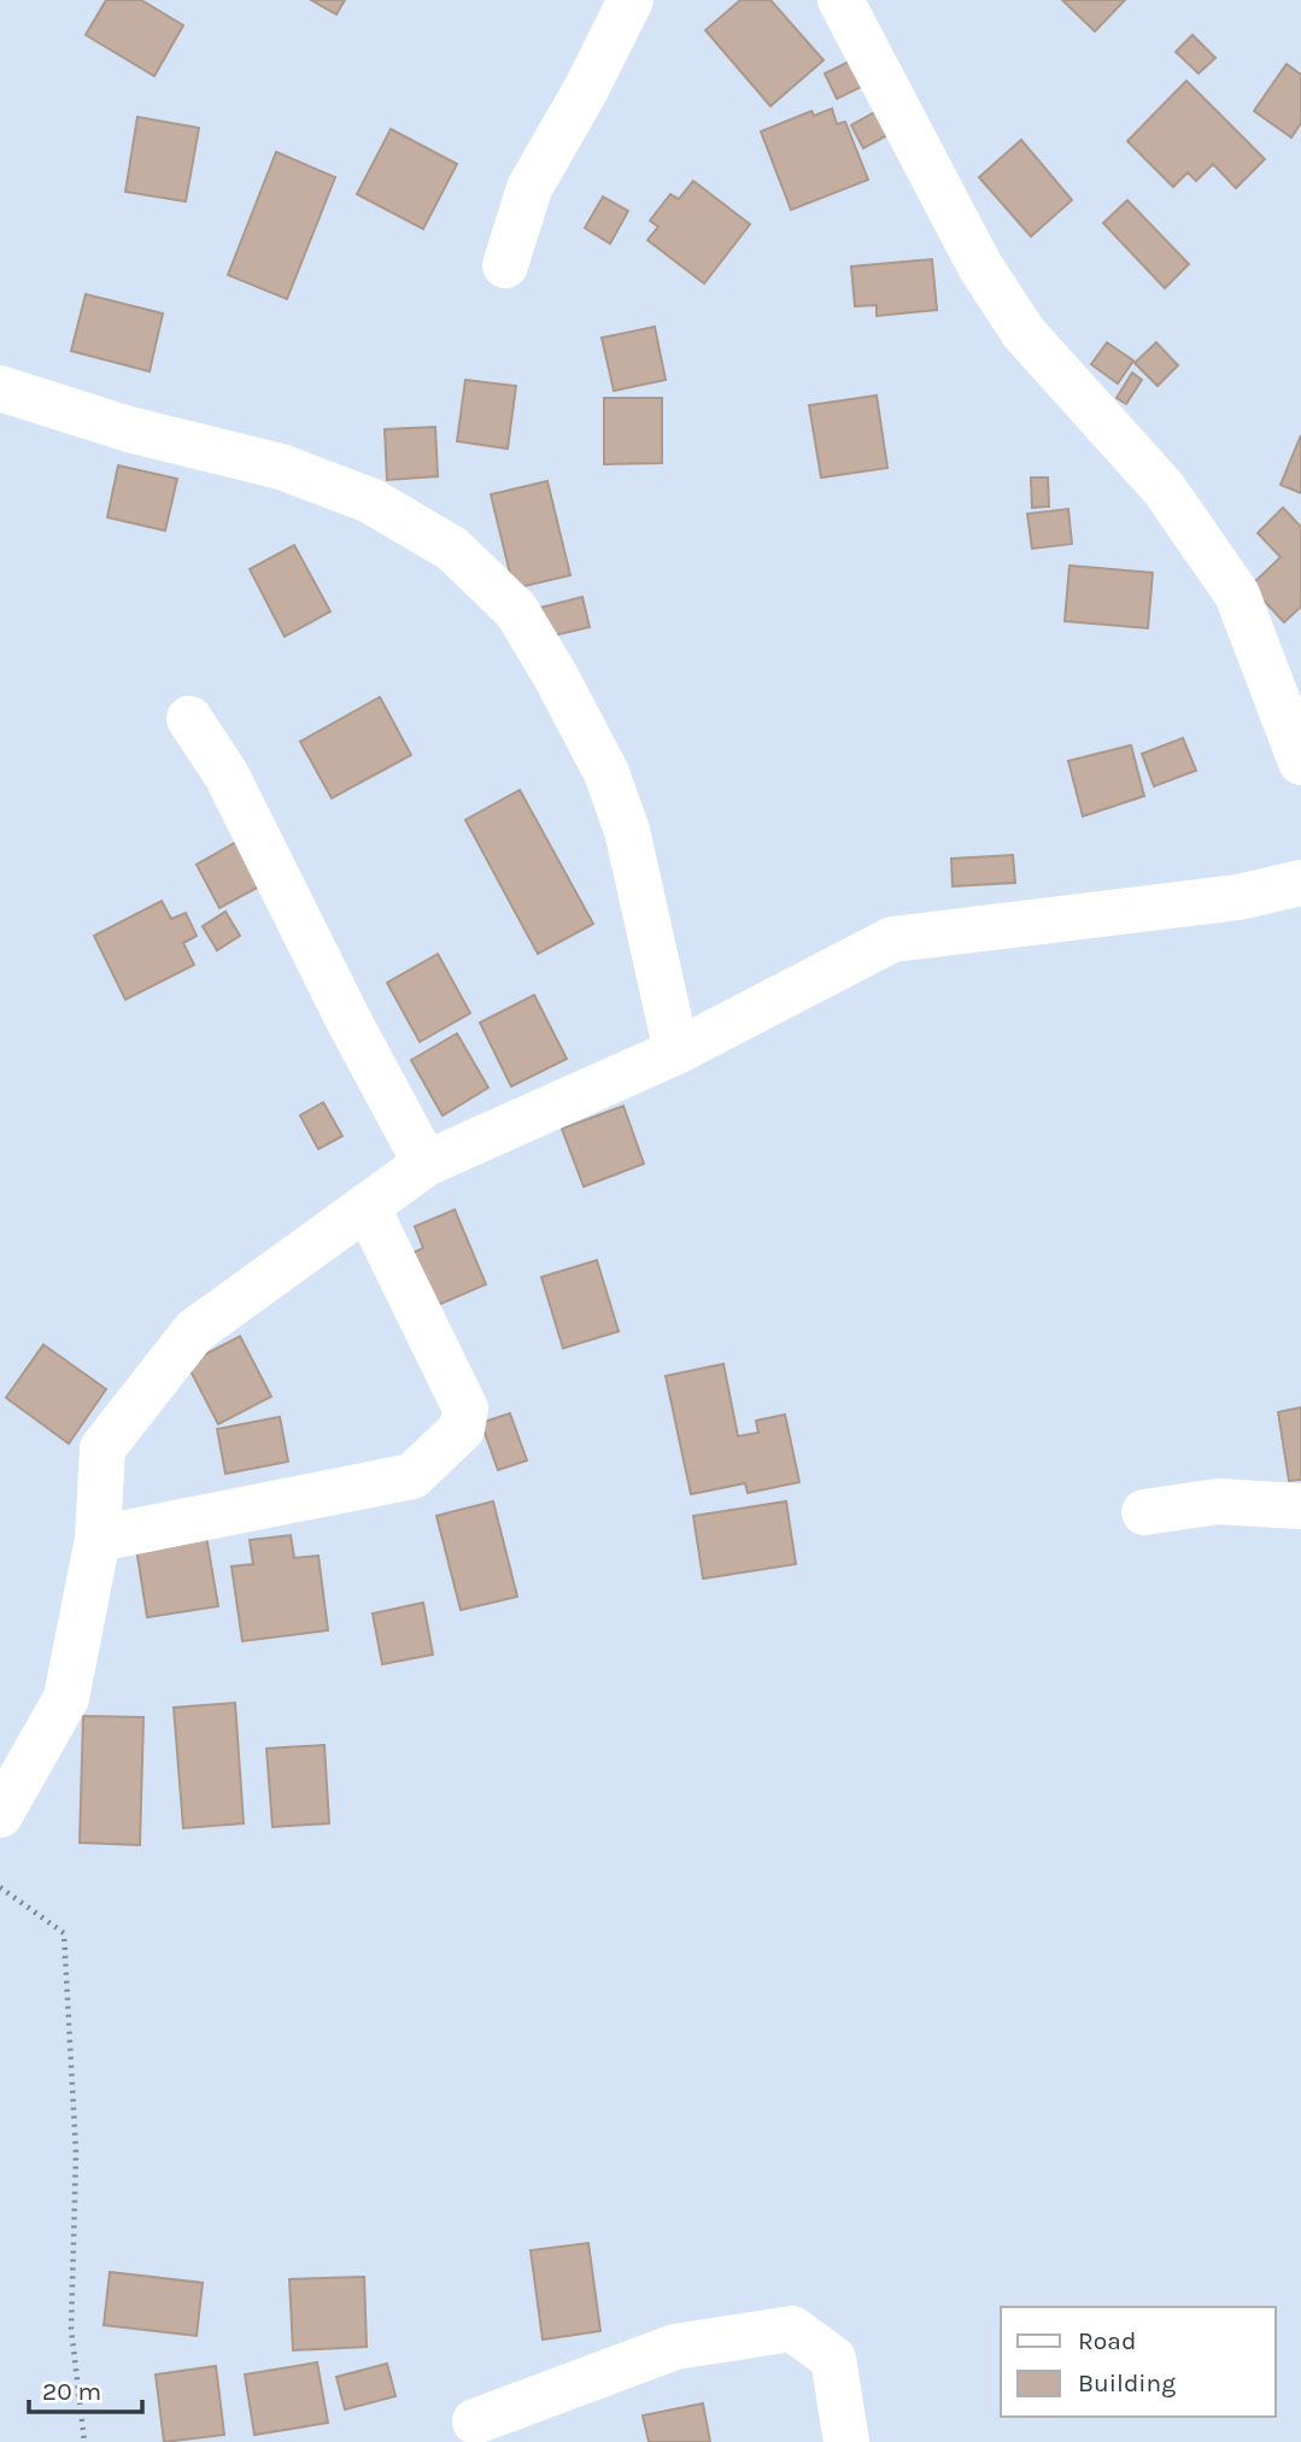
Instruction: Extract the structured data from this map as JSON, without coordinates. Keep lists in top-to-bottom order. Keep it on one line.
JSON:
{"legend":["Road","Building"],"scale_bar":"20 m"}
